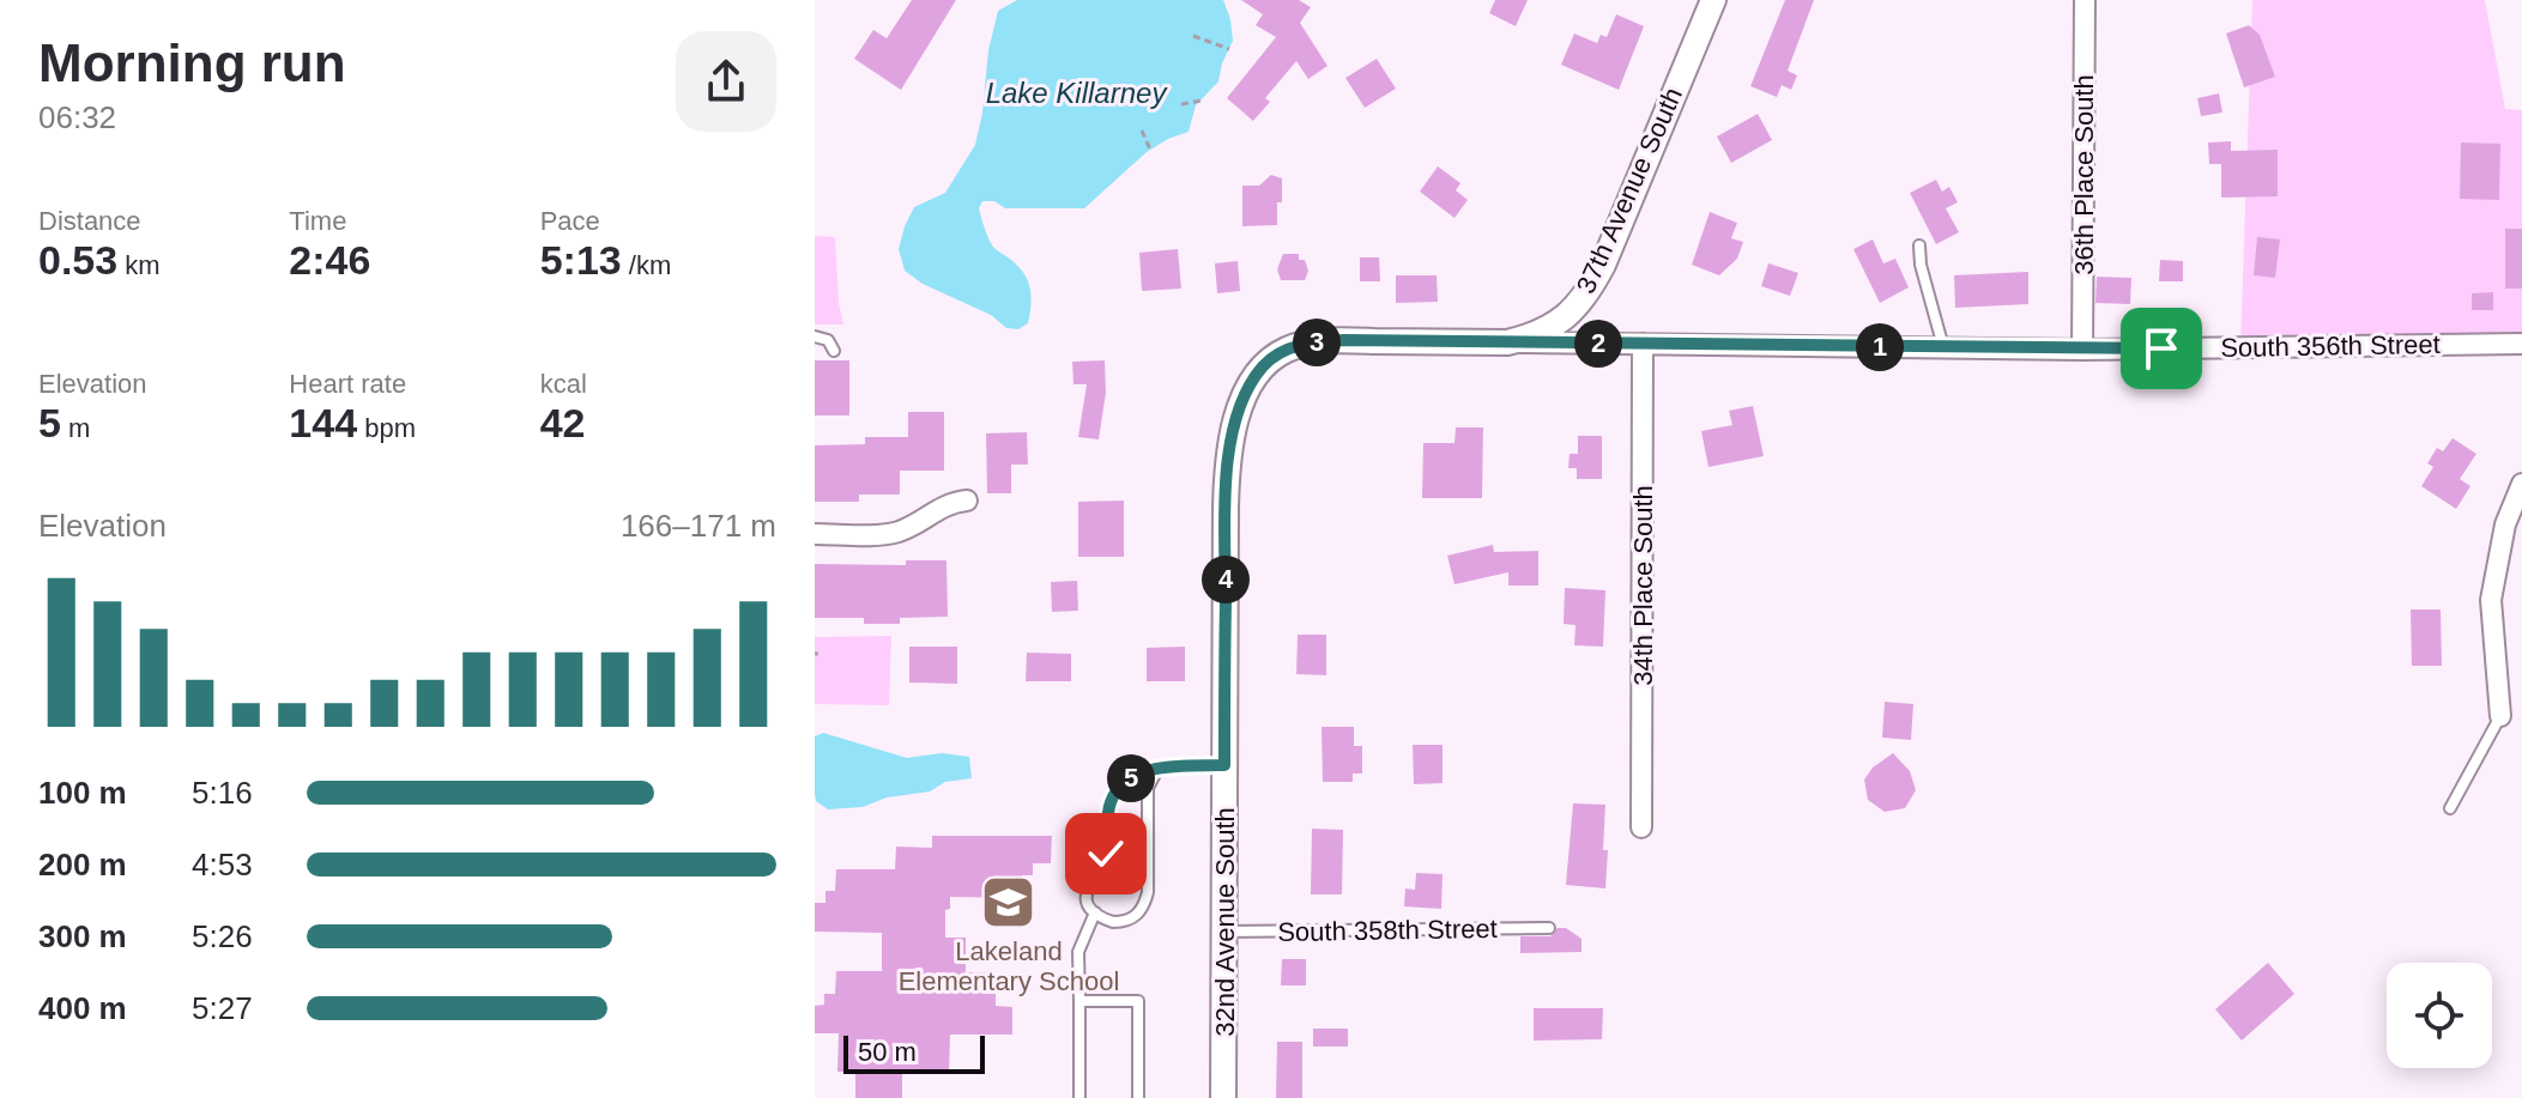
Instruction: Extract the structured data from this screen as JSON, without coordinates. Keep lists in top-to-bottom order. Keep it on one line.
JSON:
{"streets":{"street":["36th Place South","37th Avenue South","South 356th Street","34th Place South","32nd Avenue South"],"lane":["South 358th Street"]},"crossings":[["36th Place South","South 356th Street"],["37th Avenue South","South 356th Street"],["37th Avenue South","32nd Avenue South"],["South 356th Street","34th Place South"],["South 356th Street","32nd Avenue South"],["32nd Avenue South","South 358th Street"]],"water":["Lake Killarney"],"places":{"school or university":["Lakeland Elementary School"]},"scale_bar":"50 m","page":{"heading":["Morning run","06:32"],"stats":[["Distance","0.53 km"],["Time","2:46"],["Pace","5:13 /km"],["Elevation","5 m"],["Heart rate","144 bpm"],["kcal","42"]],"pins":["3","2","1","4","5"],"chart":["Elevation","166–171 m"],"list":[{"name":"100 m","note":"5:16"},{"name":"200 m","note":"4:53"},{"name":"300 m","note":"5:26"},{"name":"400 m","note":"5:27"}],"scale":"50 m"}}
